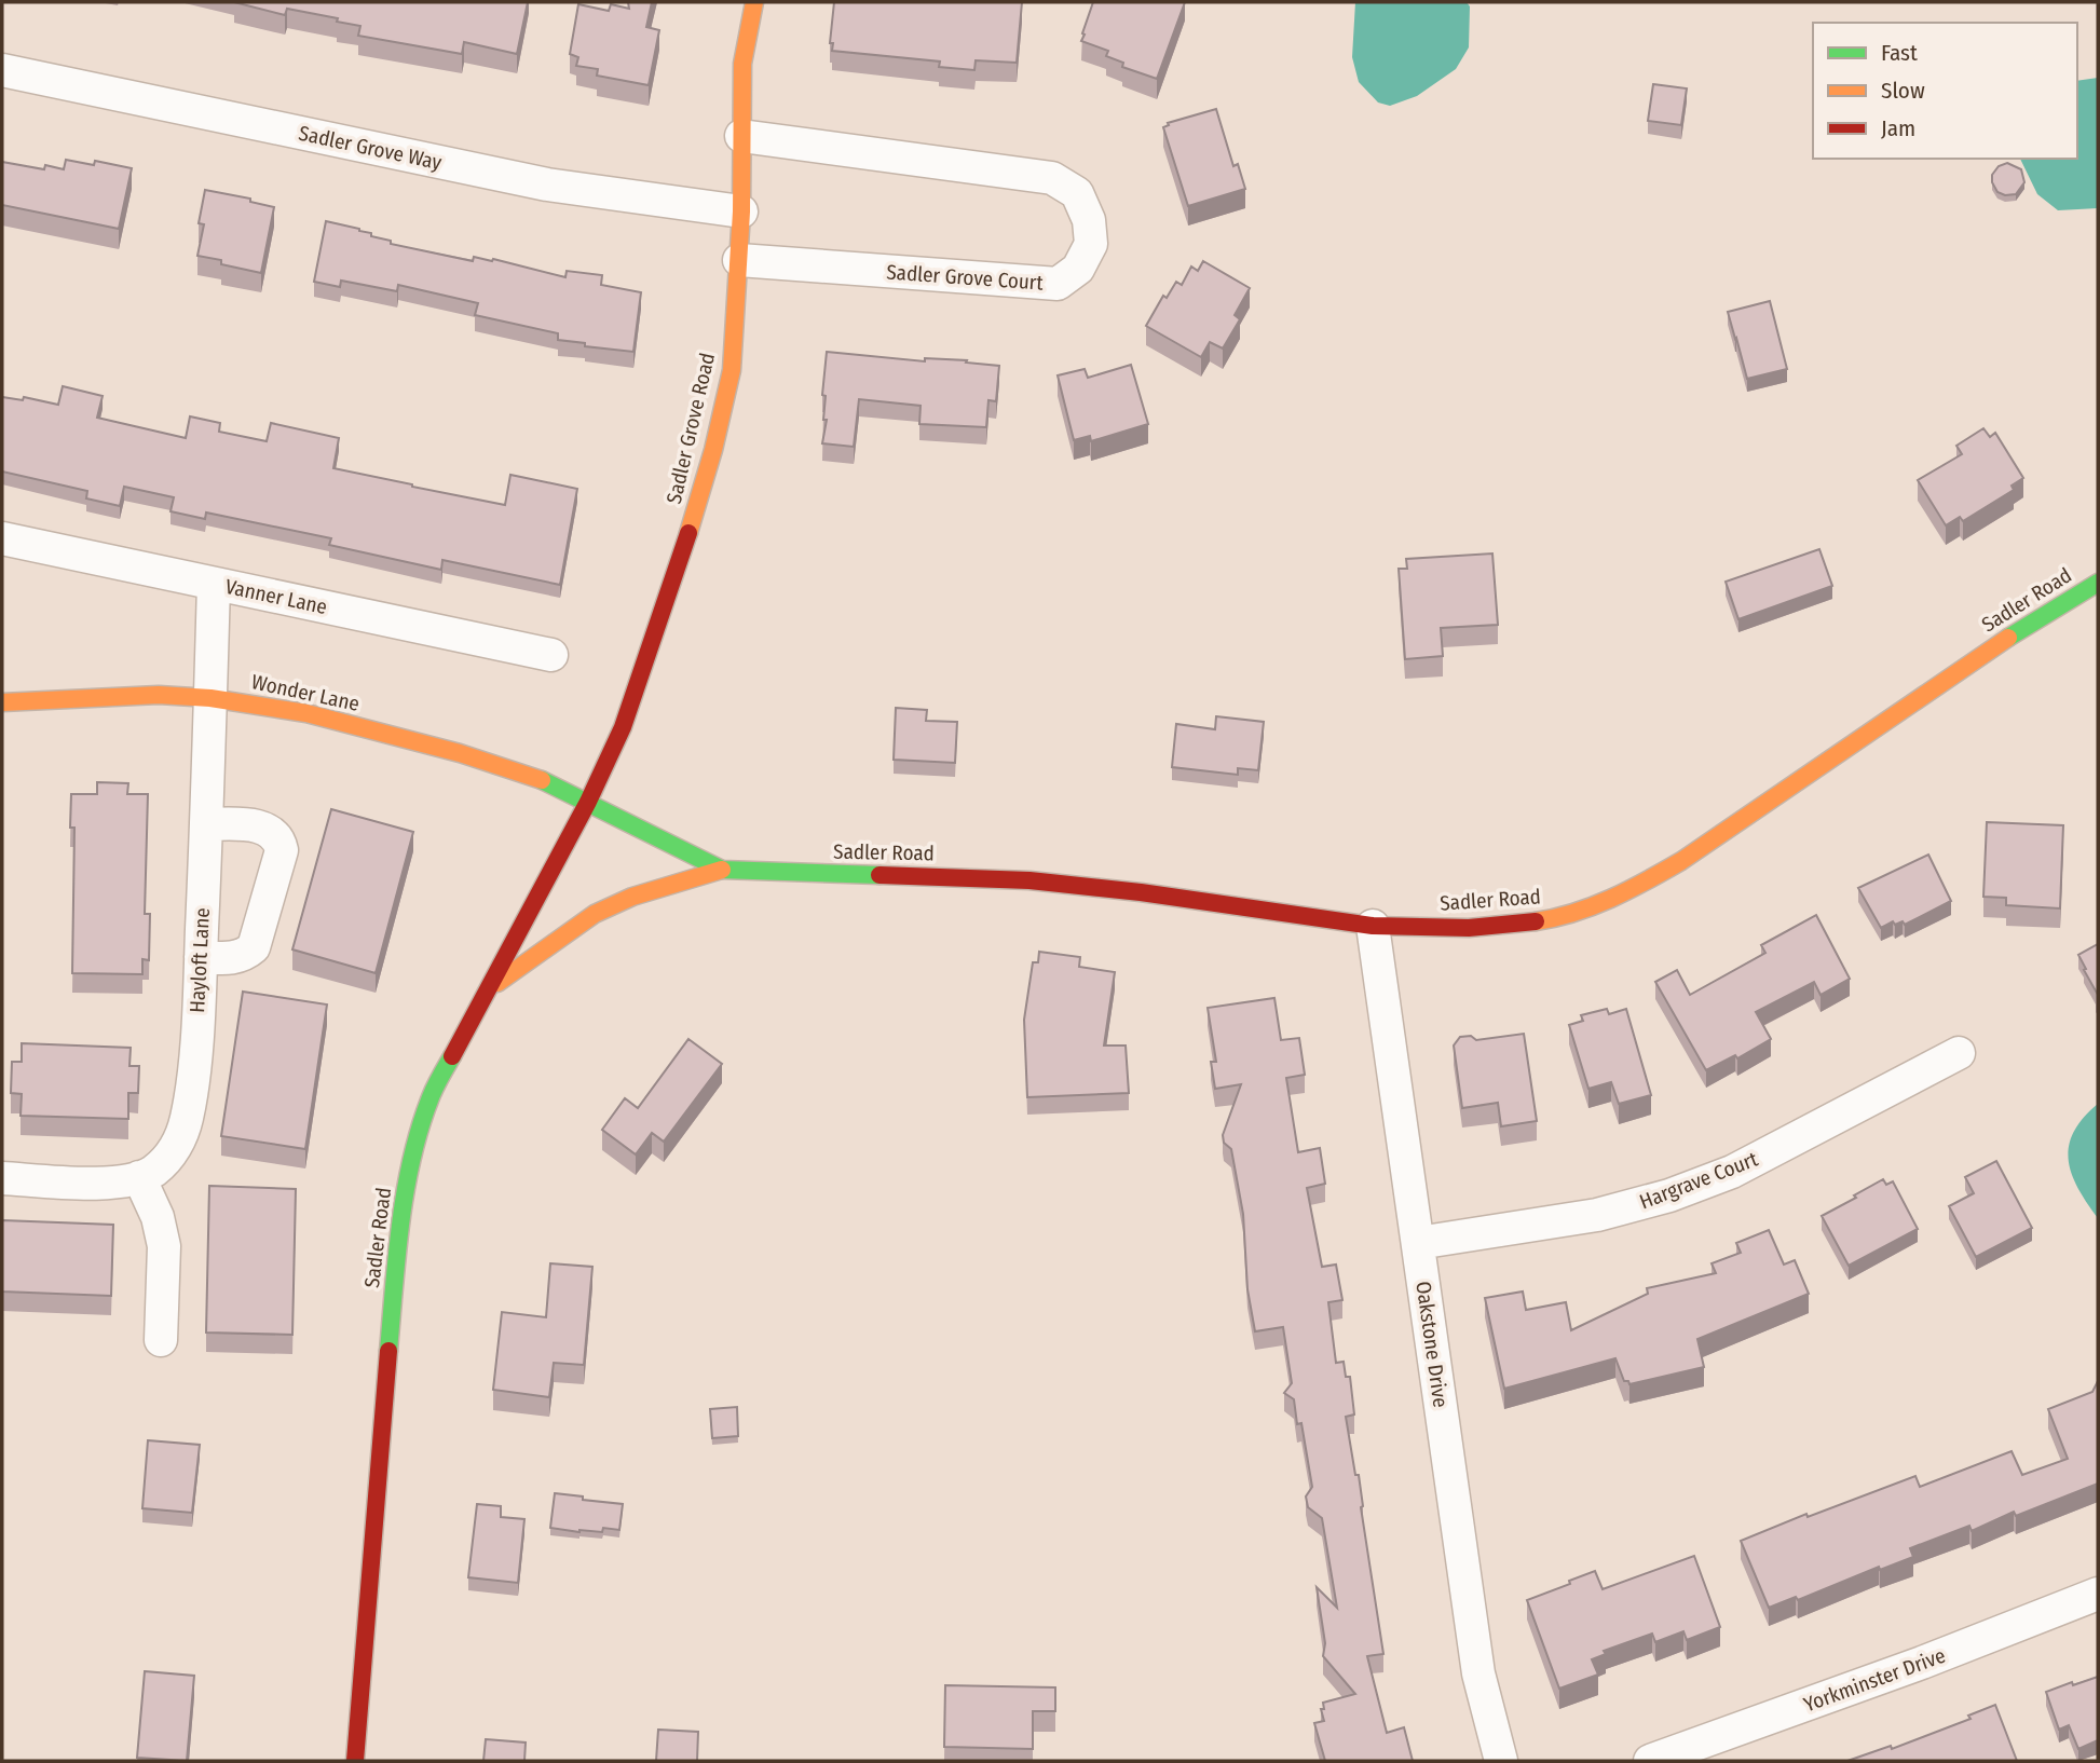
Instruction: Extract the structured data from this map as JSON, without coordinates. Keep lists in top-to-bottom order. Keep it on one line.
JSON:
{"streets":{"street":["Sadler Grove Way","Sadler Grove Court","Sadler Grove Road","Vanner Lane","Sadler Road","Wonder Lane","Hayloft Lane","Hargrave Court","Oakstone Drive","Yorkminster Drive"]},"crossings":[["Sadler Grove Way","Sadler Grove Road"],["Sadler Grove Court","Sadler Grove Road"],["Sadler Grove Road","Sadler Road"],["Sadler Grove Road","Wonder Lane"],["Vanner Lane","Hayloft Lane"],["Sadler Road","Wonder Lane"],["Sadler Road","Oakstone Drive"],["Wonder Lane","Hayloft Lane"],["Hargrave Court","Oakstone Drive"]],"legend":["Fast","Slow","Jam"]}
